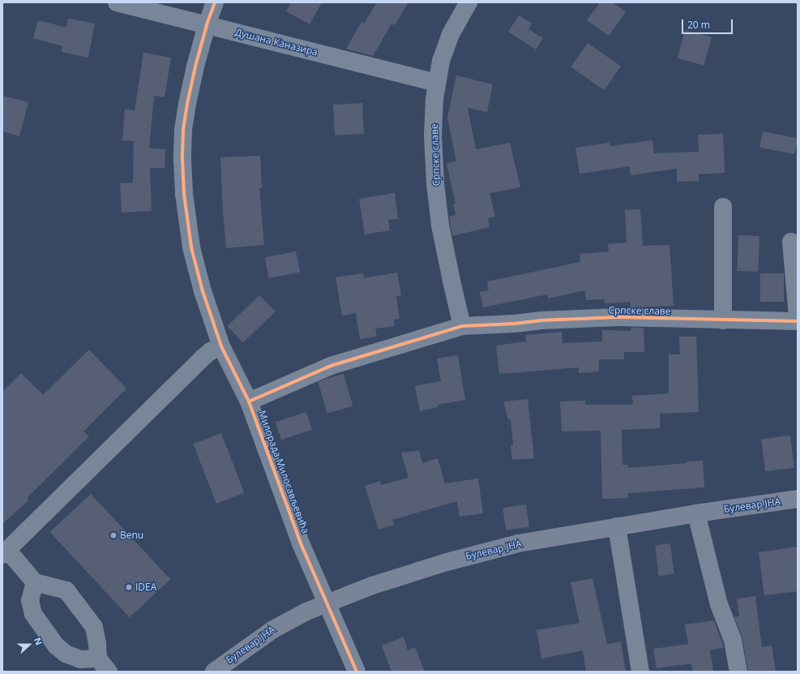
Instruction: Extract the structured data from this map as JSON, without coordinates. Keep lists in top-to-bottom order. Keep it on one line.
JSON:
{"streets":{"main road":["Булевар ЈНА"],"street":["Душана Каназира","Српске славе","Милорада Милосављевића"]},"crossings":[["Душана Каназира","Српске славе"],["Душана Каназира","Милорада Милосављевића"],["Милорада Милосављевића","Булевар ЈНА"]],"places":["Benu","IDEA"],"scale_bar":"20 m","north":"right"}
